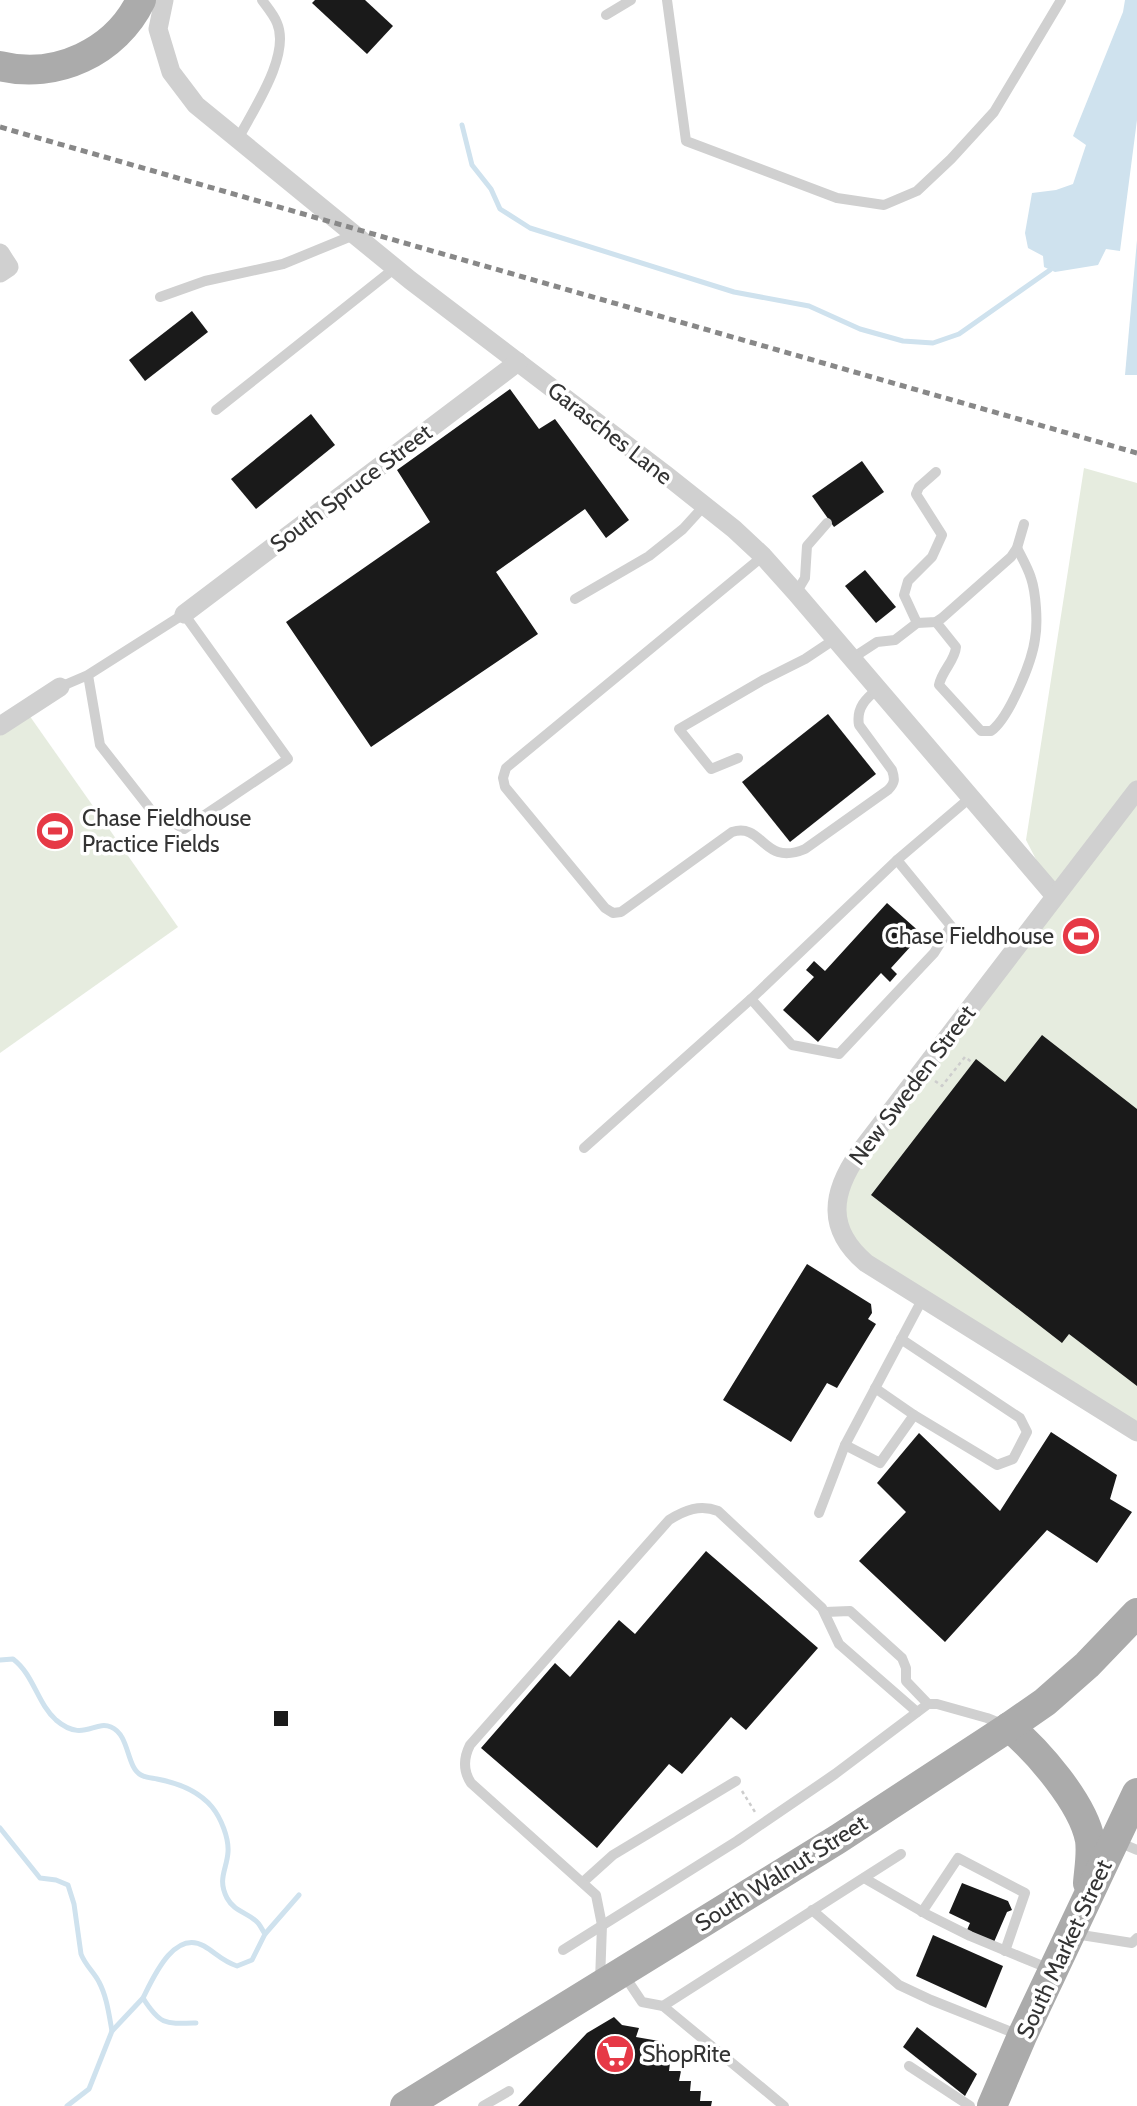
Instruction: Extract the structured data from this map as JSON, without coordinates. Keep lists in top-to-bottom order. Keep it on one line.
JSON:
{"streets":{"main road":["South Walnut Street","South Market Street"],"street":["Garasches Lane","South Spruce Street","New Sweden Street"]},"crossings":[["Garasches Lane","South Spruce Street"],["Garasches Lane","New Sweden Street"]],"places":{"sports":["Chase Fieldhouse Practice Fields","Chase Fieldhouse"],"supermarket":["ShopRite"]}}
